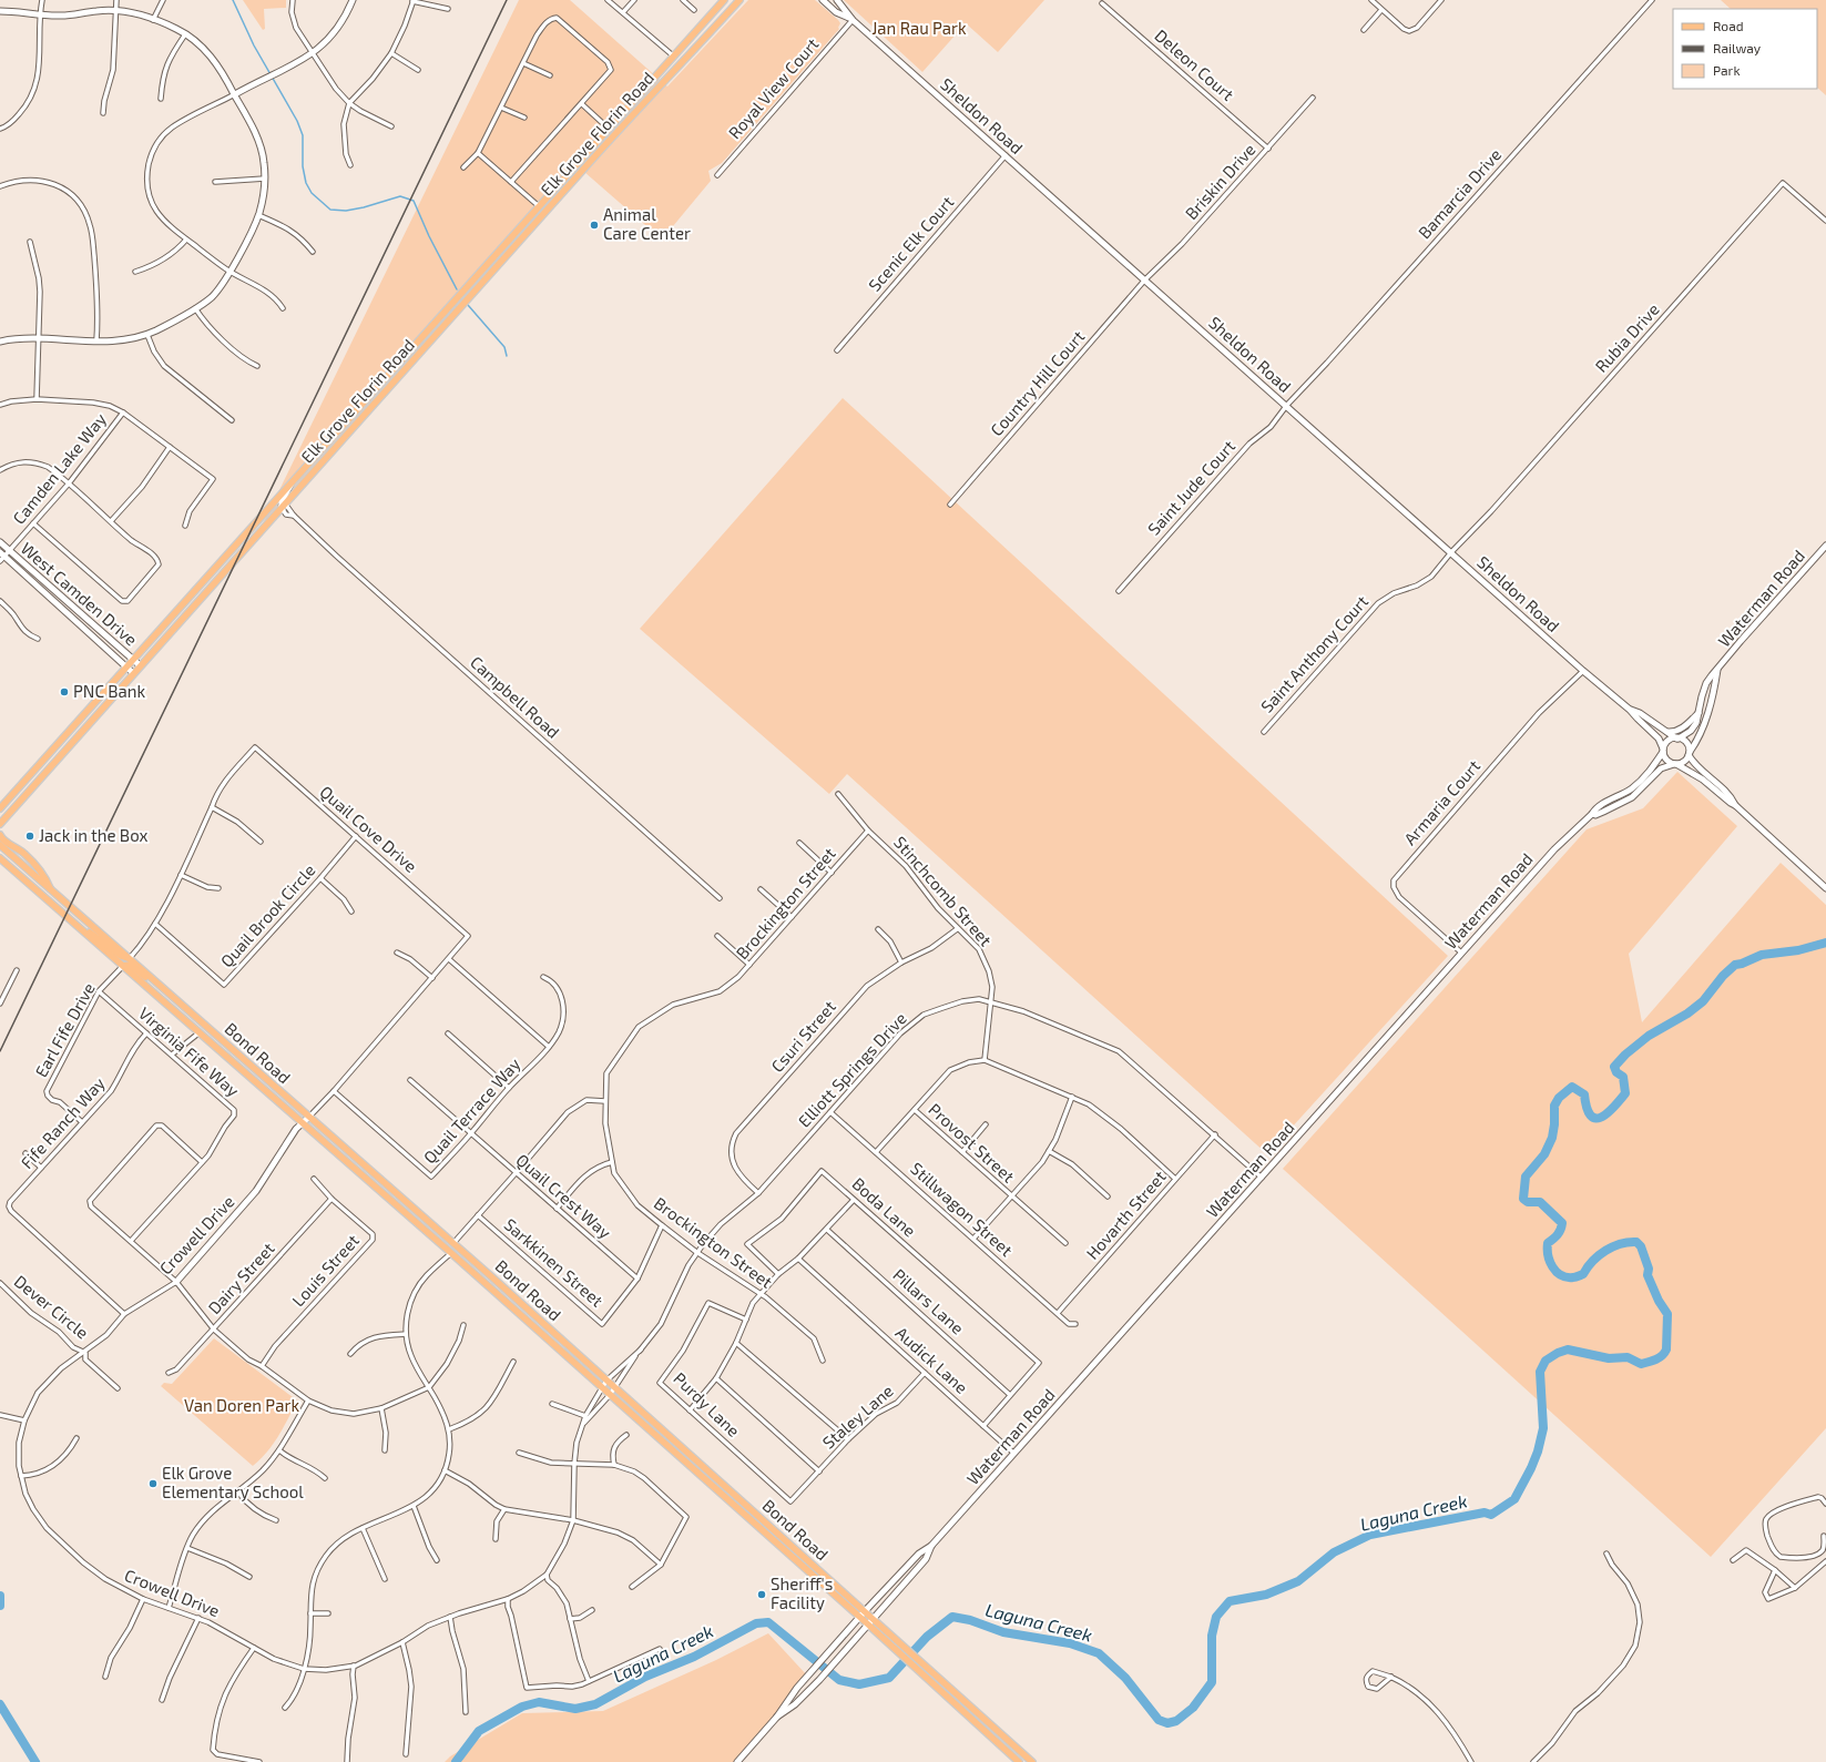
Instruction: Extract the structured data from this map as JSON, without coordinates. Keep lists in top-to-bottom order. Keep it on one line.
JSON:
{"streets":{"main road":["Sheldon Road","Elk Grove Florin Road","West Camden Drive","Waterman Road","Bond Road","Crowell Drive"],"street":["Deleon Court","Royal View Court","Briskin Drive","Bamarcia Drive","Scenic Elk Court","Rubia Drive","Country Hill Court","Camden Lake Way","Saint Jude Court","Saint Anthony Court","Campbell Road","Armaria Court","Quail Cove Drive","Stinchcomb Street","Brockington Street","Quail Brook Circle","Earl Fife Drive","Csuri Street","Virginia Fife Way","Elliott Springs Drive","Quail Terrace Way","Fife Ranch Way","Provost Street","Quail Crest Way","Boda Lane","Stillwagon Street","Hovarth Street","Sarkkinen Street","Louis Street","Dairy Street","Pillars Lane","Dever Circle","Audick Lane","Purdy Lane","Staley Lane"]},"crossings":[["Deleon Court","Briskin Drive"],["Royal View Court","Sheldon Road"],["Sheldon Road","Briskin Drive"],["Sheldon Road","Bamarcia Drive"],["Sheldon Road","Scenic Elk Court"],["Sheldon Road","Rubia Drive"],["Sheldon Road","Country Hill Court"],["Sheldon Road","Saint Jude Court"],["Sheldon Road","Waterman Road"],["Sheldon Road","Saint Anthony Court"],["Sheldon Road","Armaria Court"],["Elk Grove Florin Road","West Camden Drive"],["Elk Grove Florin Road","Campbell Road"],["Briskin Drive","Country Hill Court"],["Bamarcia Drive","Saint Jude Court"],["Rubia Drive","Saint Anthony Court"],["Camden Lake Way","West Camden Drive"],["Waterman Road","Armaria Court"],["Waterman Road","Bond Road"],["Waterman Road","Elliott Springs Drive"],["Waterman Road","Audick Lane"],["Quail Cove Drive","Quail Brook Circle"],["Quail Cove Drive","Bond Road"],["Quail Cove Drive","Quail Terrace Way"],["Quail Cove Drive","Crowell Drive"],["Stinchcomb Street","Brockington Street"],["Stinchcomb Street","Csuri Street"],["Stinchcomb Street","Elliott Springs Drive"],["Brockington Street","Elliott Springs Drive"],["Brockington Street","Sarkkinen Street"],["Earl Fife Drive","Virginia Fife Way"],["Earl Fife Drive","Bond Road"],["Earl Fife Drive","Fife Ranch Way"],["Csuri Street","Elliott Springs Drive"],["Virginia Fife Way","Fife Ranch Way"],["Bond Road","Crowell Drive"],["Elliott Springs Drive","Stillwagon Street"],["Elliott Springs Drive","Hovarth Street"],["Elliott Springs Drive","Crowell Drive"],["Quail Terrace Way","Quail Crest Way"],["Fife Ranch Way","Crowell Drive"],["Quail Crest Way","Sarkkinen Street"],["Boda Lane","Pillars Lane"],["Stillwagon Street","Hovarth Street"],["Crowell Drive","Dever Circle"],["Louis Street","Dairy Street"],["Audick Lane","Staley Lane"],["Purdy Lane","Staley Lane"]],"water":["Laguna Creek"],"parks":["Jan Rau Park","Van Doren Park"],"places":["Animal Care Center","PNC Bank","Jack in the Box","Elk Grove Elementary School","Sheriff's Facility"],"legend":["Road","Railway","Park"]}
